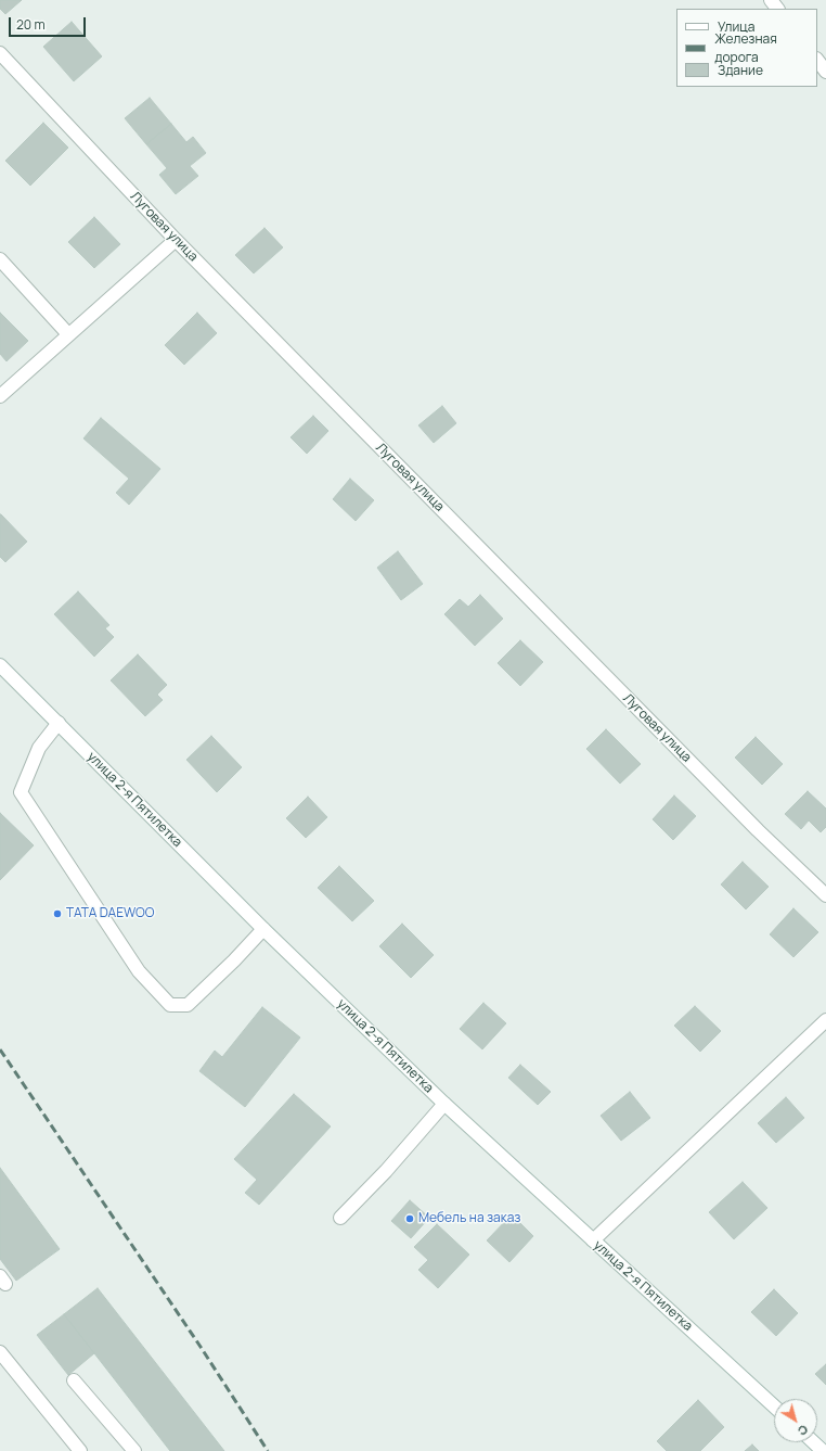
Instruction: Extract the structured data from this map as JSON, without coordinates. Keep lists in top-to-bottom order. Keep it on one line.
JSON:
{"streets":{"street":["Луговая улица","улица 2-я Пятилетка"]},"places":["TATA DAEWOO","Мебель на заказ"],"legend":["Улица","Железная дорога","Здание"],"scale_bar":"20 m","north":"bottom right"}
